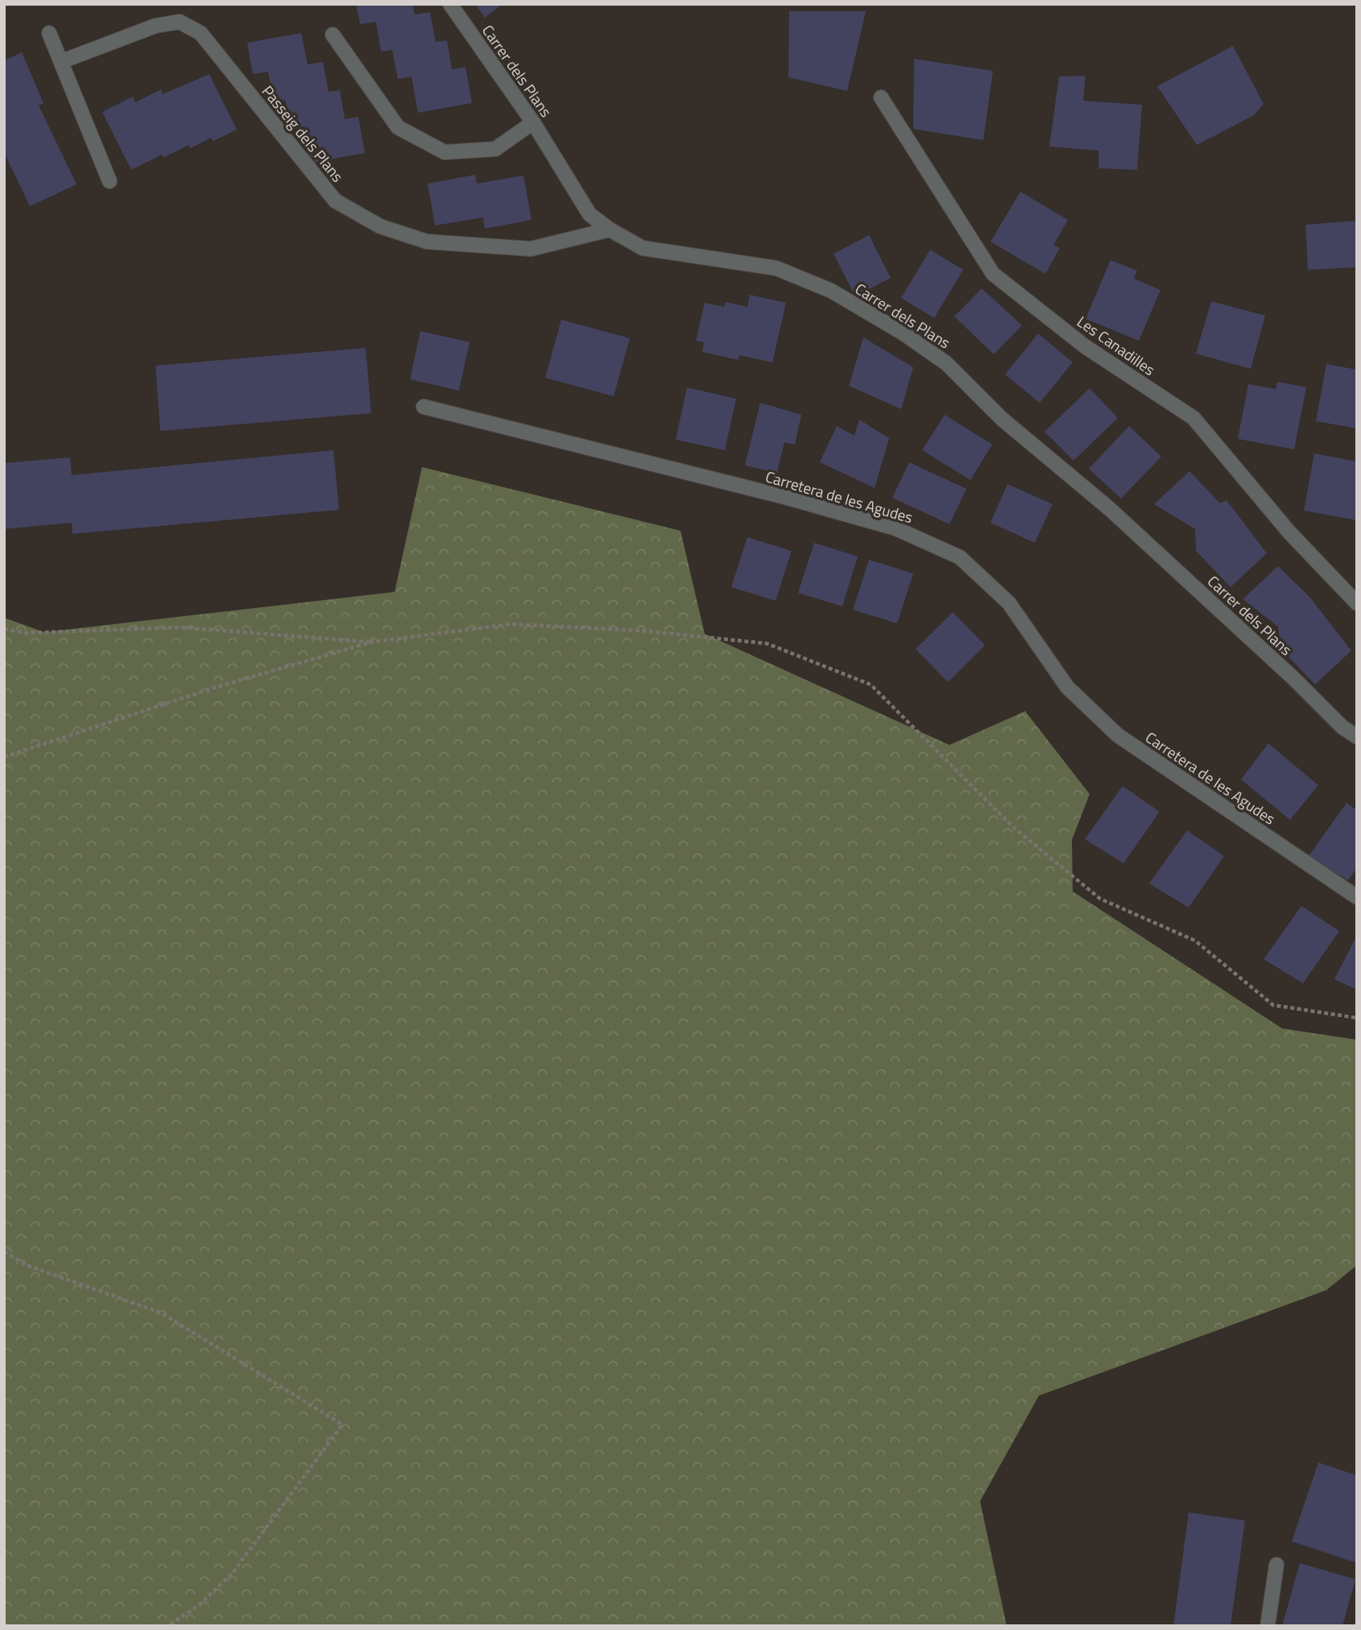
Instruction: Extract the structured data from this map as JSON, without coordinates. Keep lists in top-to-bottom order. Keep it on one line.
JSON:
{"streets":{"street":["Carrer dels Plans","Passeig dels Plans","Les Canadilles","Carretera de les Agudes"]},"crossings":[["Carrer dels Plans","Passeig dels Plans"]]}
